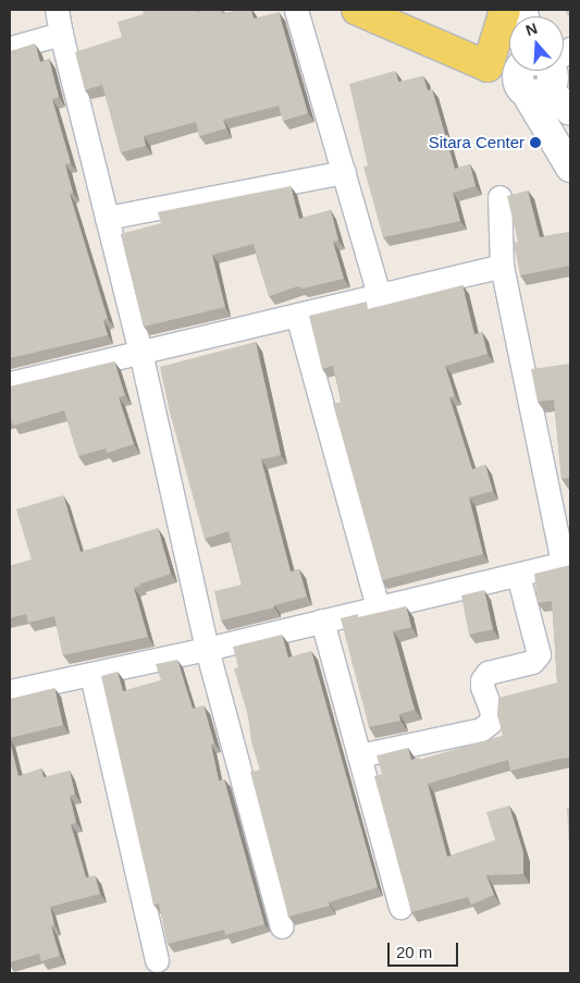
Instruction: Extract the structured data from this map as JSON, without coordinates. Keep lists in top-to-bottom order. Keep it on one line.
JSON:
{"places":["Sitara Center"],"scale_bar":"20 m","north":"top"}
